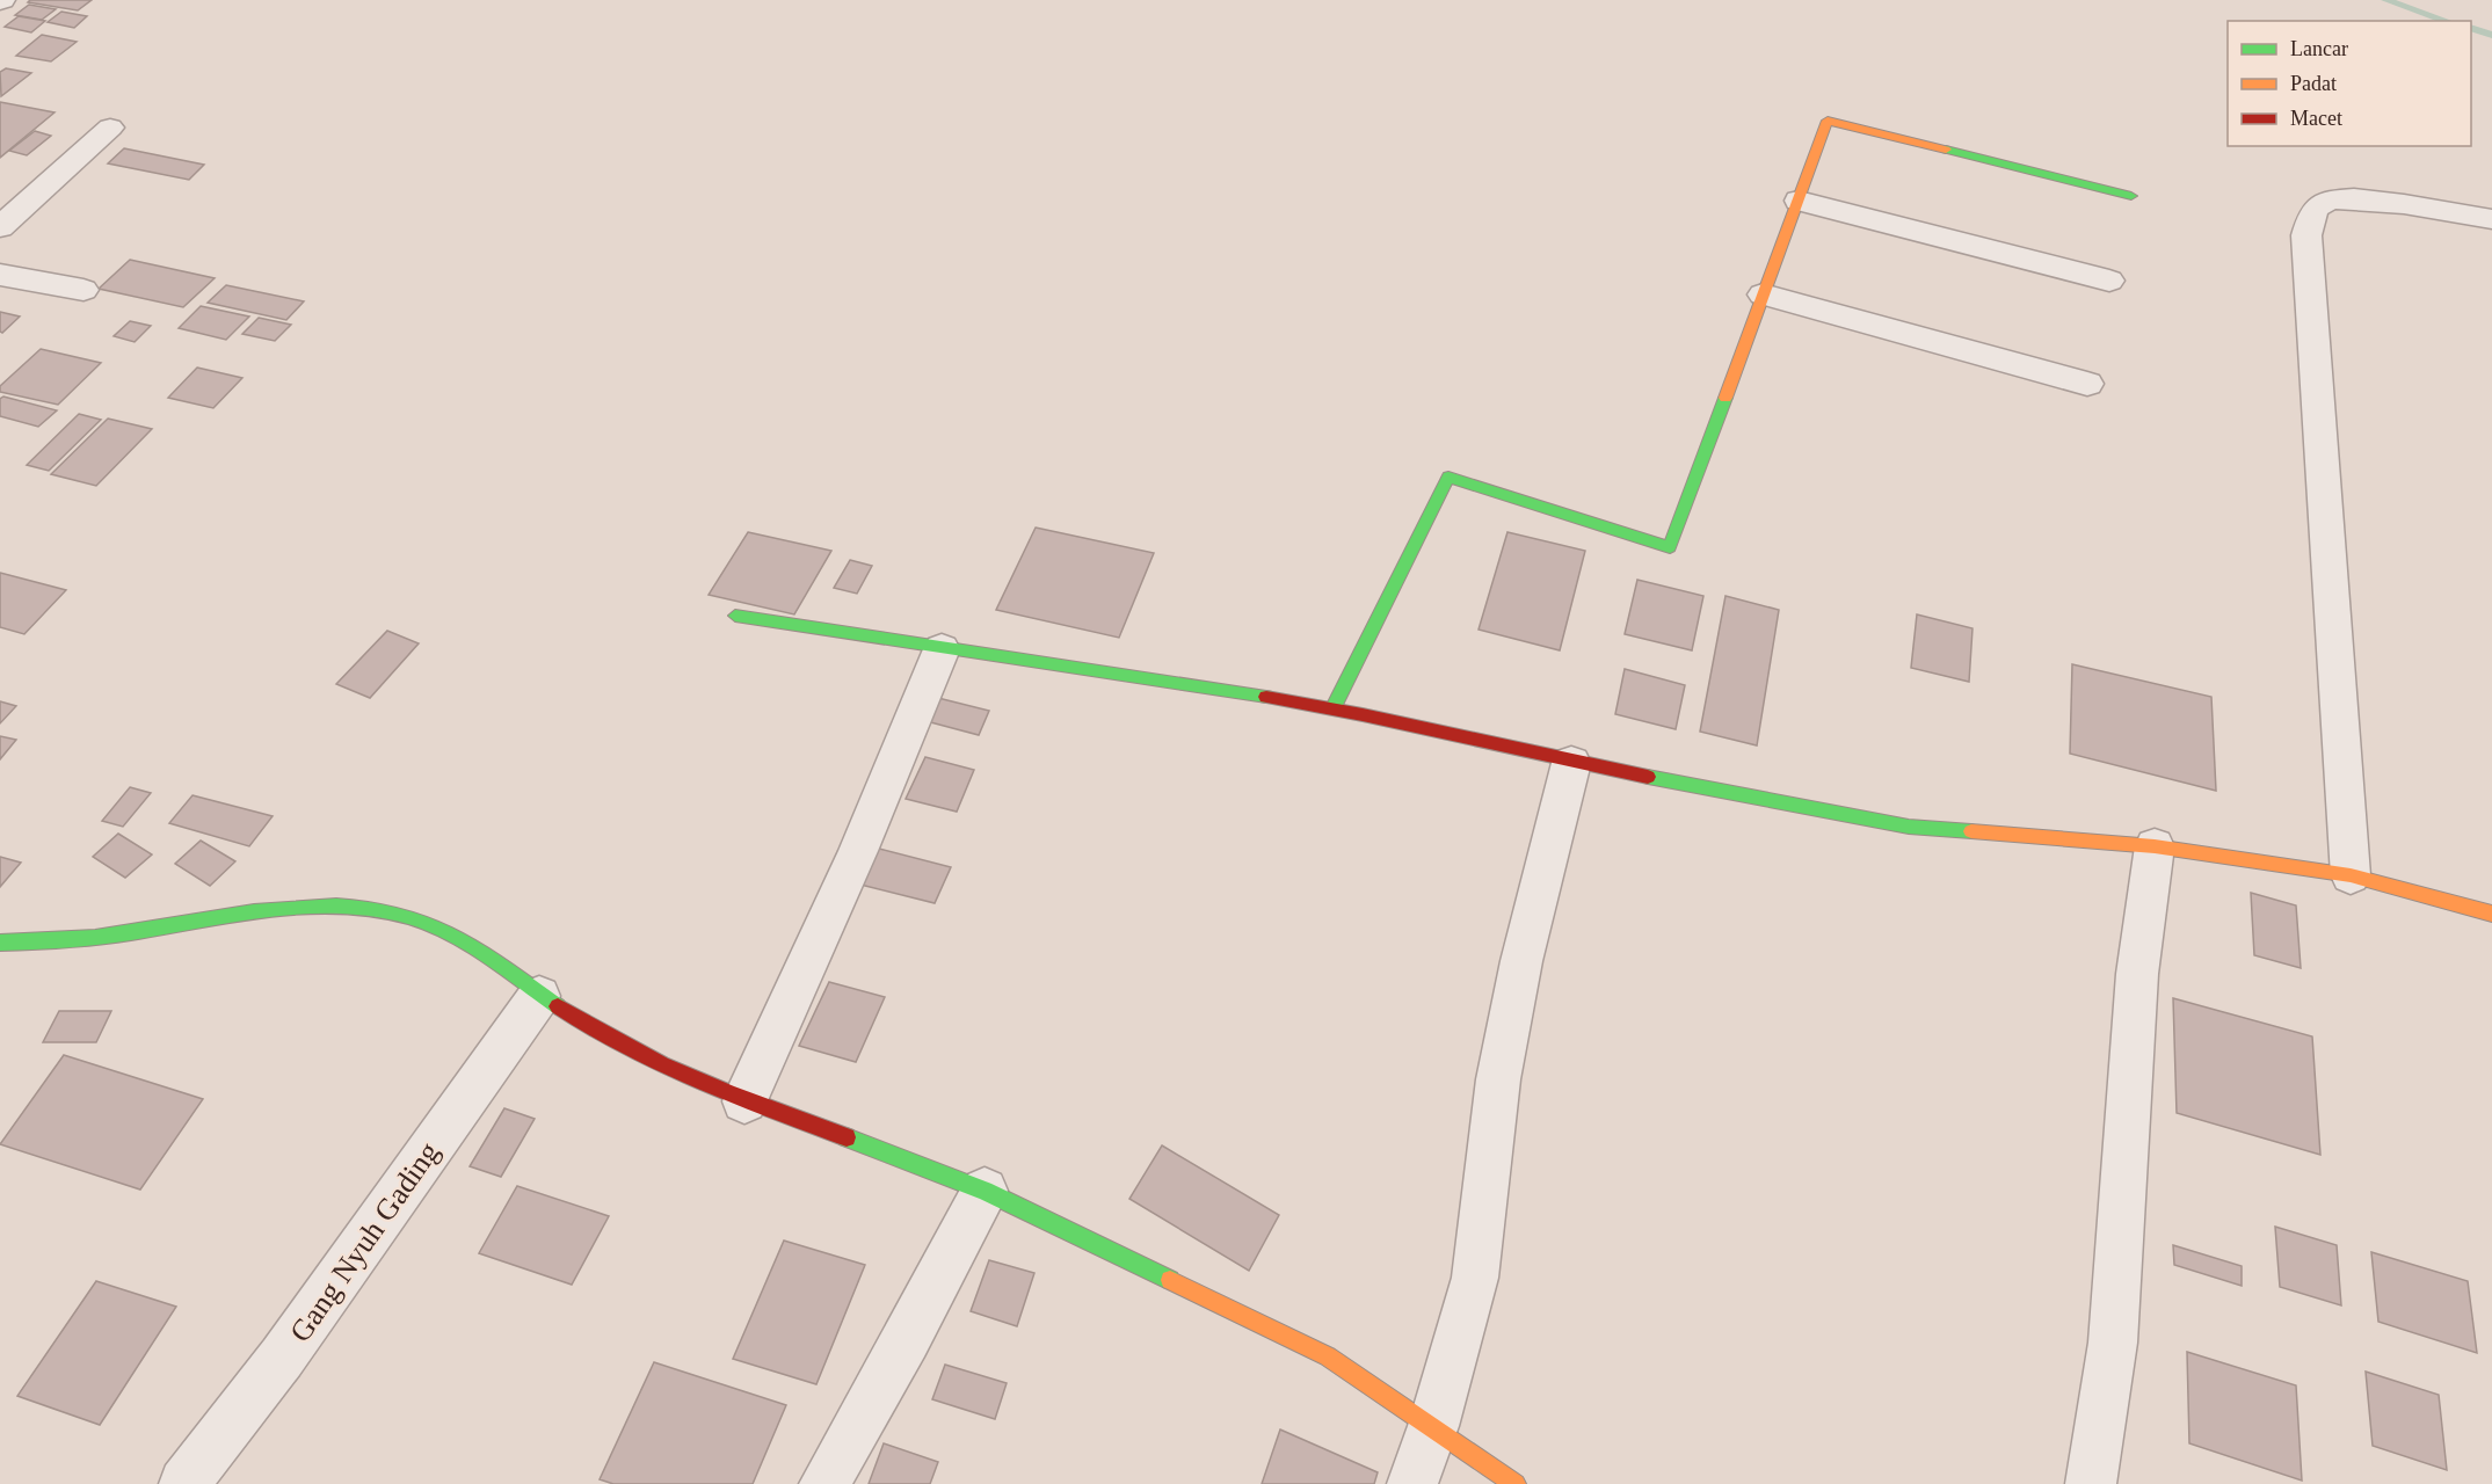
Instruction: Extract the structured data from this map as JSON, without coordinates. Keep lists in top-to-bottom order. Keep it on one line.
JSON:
{"streets":{"street":["Gang Nyuh Gading"]},"legend":["Lancar","Padat","Macet"]}
